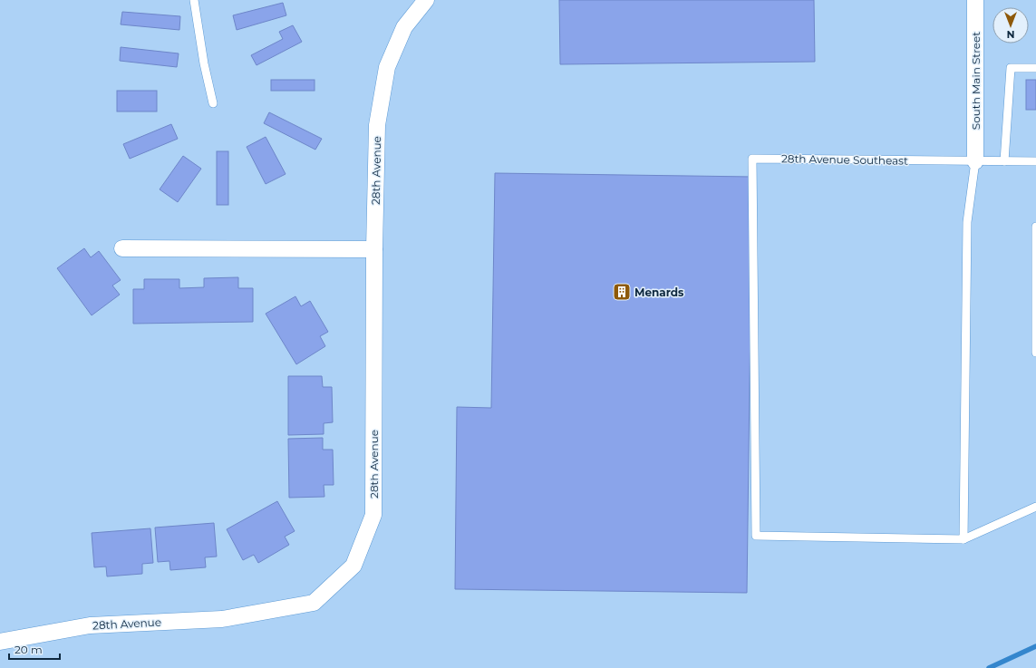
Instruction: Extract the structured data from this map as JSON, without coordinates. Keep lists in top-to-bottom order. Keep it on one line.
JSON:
{"streets":{"street":["South Main Street","28th Avenue"],"lane":["28th Avenue Southeast"]},"crossings":[["South Main Street","28th Avenue Southeast"]],"places":{"building":["Menards"]},"scale_bar":"20 m","north":"bottom"}
